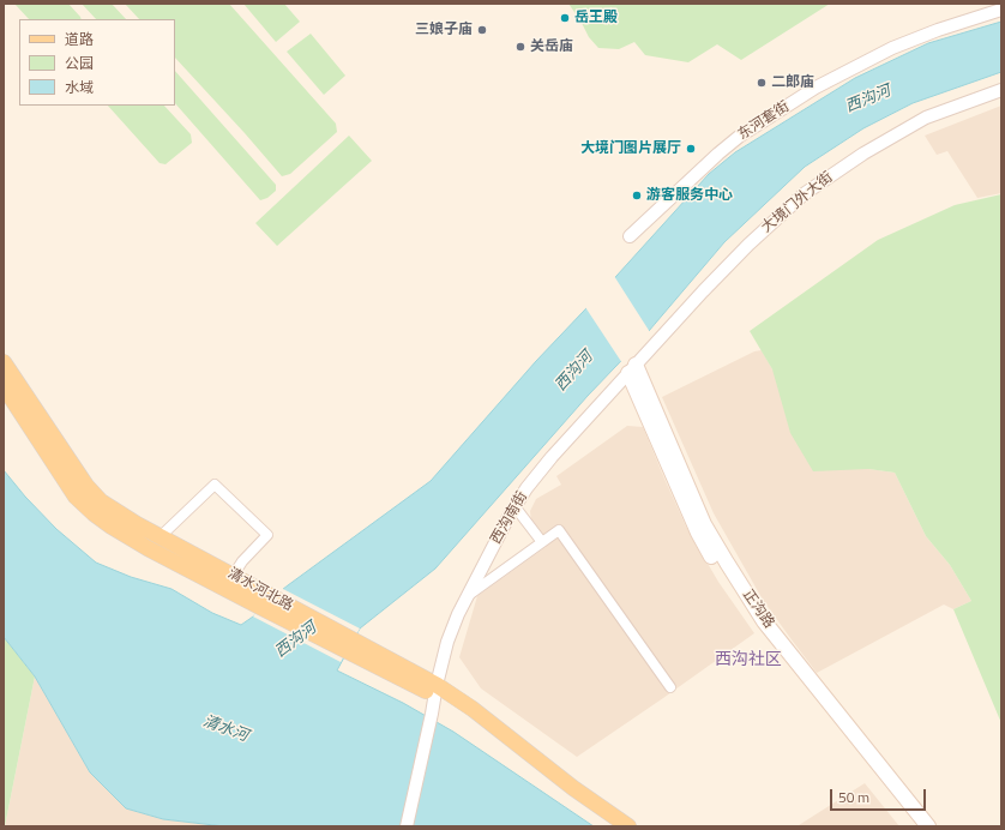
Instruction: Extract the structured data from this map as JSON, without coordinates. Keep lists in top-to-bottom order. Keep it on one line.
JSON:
{"streets":{"main road":["清水河北路","正沟路"],"street":["东河套街","大境门外大街","西沟南街"]},"crossings":[["大境门外大街","西沟南街"],["大境门外大街","正沟路"],["西沟南街","清水河北路"],["西沟南街","正沟路"]],"districts":["西沟社区"],"water":["西沟河","清水河"],"places":["岳王殿","三娘子庙","关岳庙","二郎庙","大境门图片展厅","游客服务中心"],"legend":["道路","公园","水域"],"scale_bar":"50 m"}
